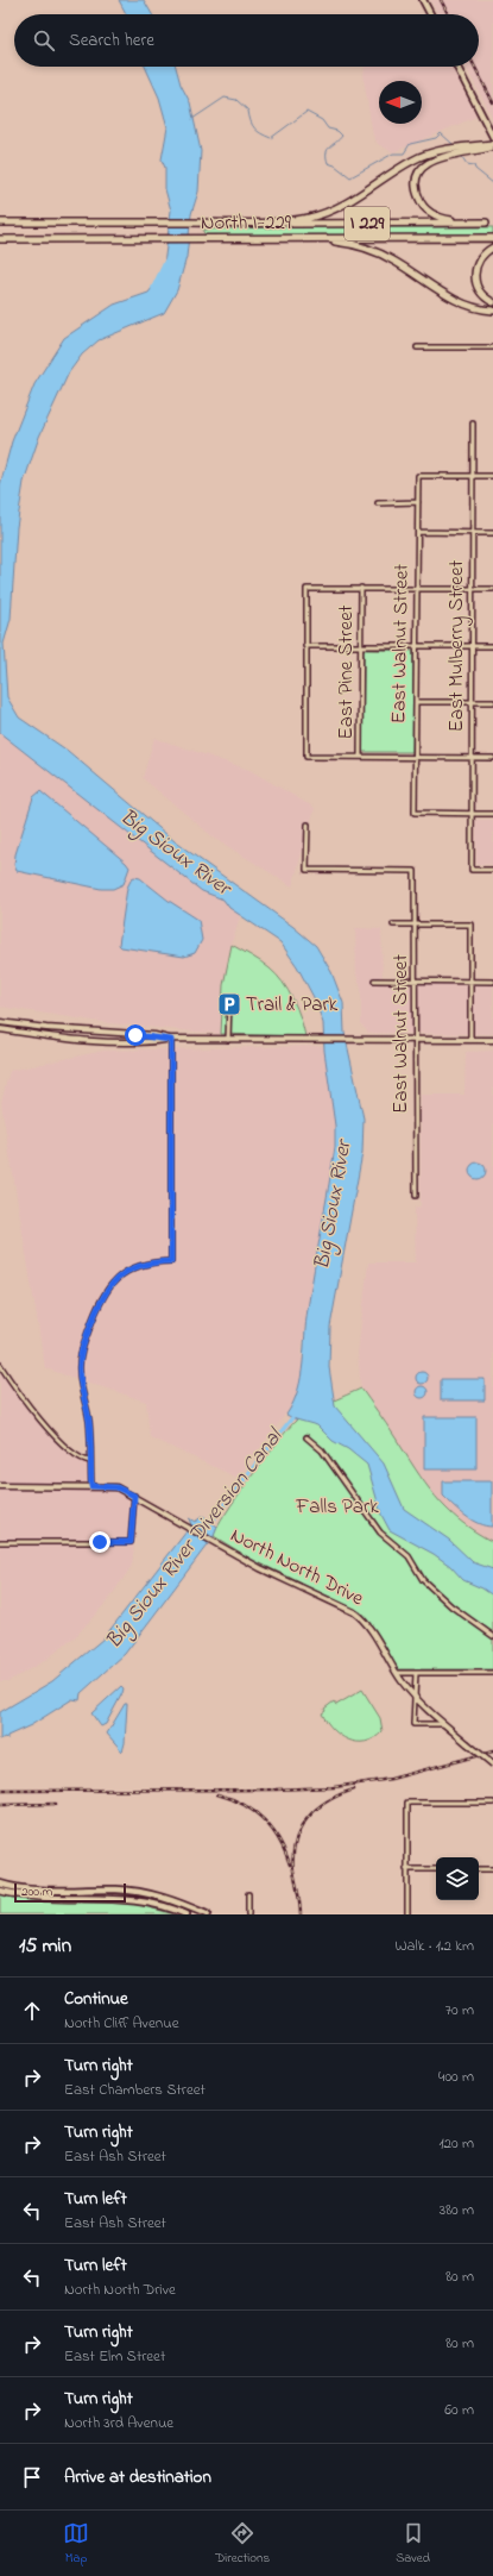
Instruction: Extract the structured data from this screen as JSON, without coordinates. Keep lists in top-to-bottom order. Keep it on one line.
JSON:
{"streets":{"highway":["North I-229","I 229"],"main road":["North North Drive"],"street":["East Walnut Street","East Mulberry Street","East Pine Street"]},"crossings":[["North I-229","I 229"],["East Walnut Street","East Mulberry Street"]],"water":["Big Sioux River","Big Sioux River Diversion Canal"],"parks":["Falls Park"],"places":{"parking":["Trail & Park"]},"scale_bar":"200 m","north":"left","page":{"search":"Search here","scale":"200 m","heading":["15 min","Walk · 1.2 km"],"list":[["Continue","North Cliff Avenue","70 m"],["Turn right","East Chambers Street","400 m"],["Turn right","East Ash Street","120 m"],["Turn left","East Ash Street","380 m"],["Turn left","North North Drive","80 m"],["Turn right","East Elm Street","80 m"],["Turn right","North 3rd Avenue","60 m"],"Arrive at destination"],"nav":["Map","Directions","Saved"]}}
